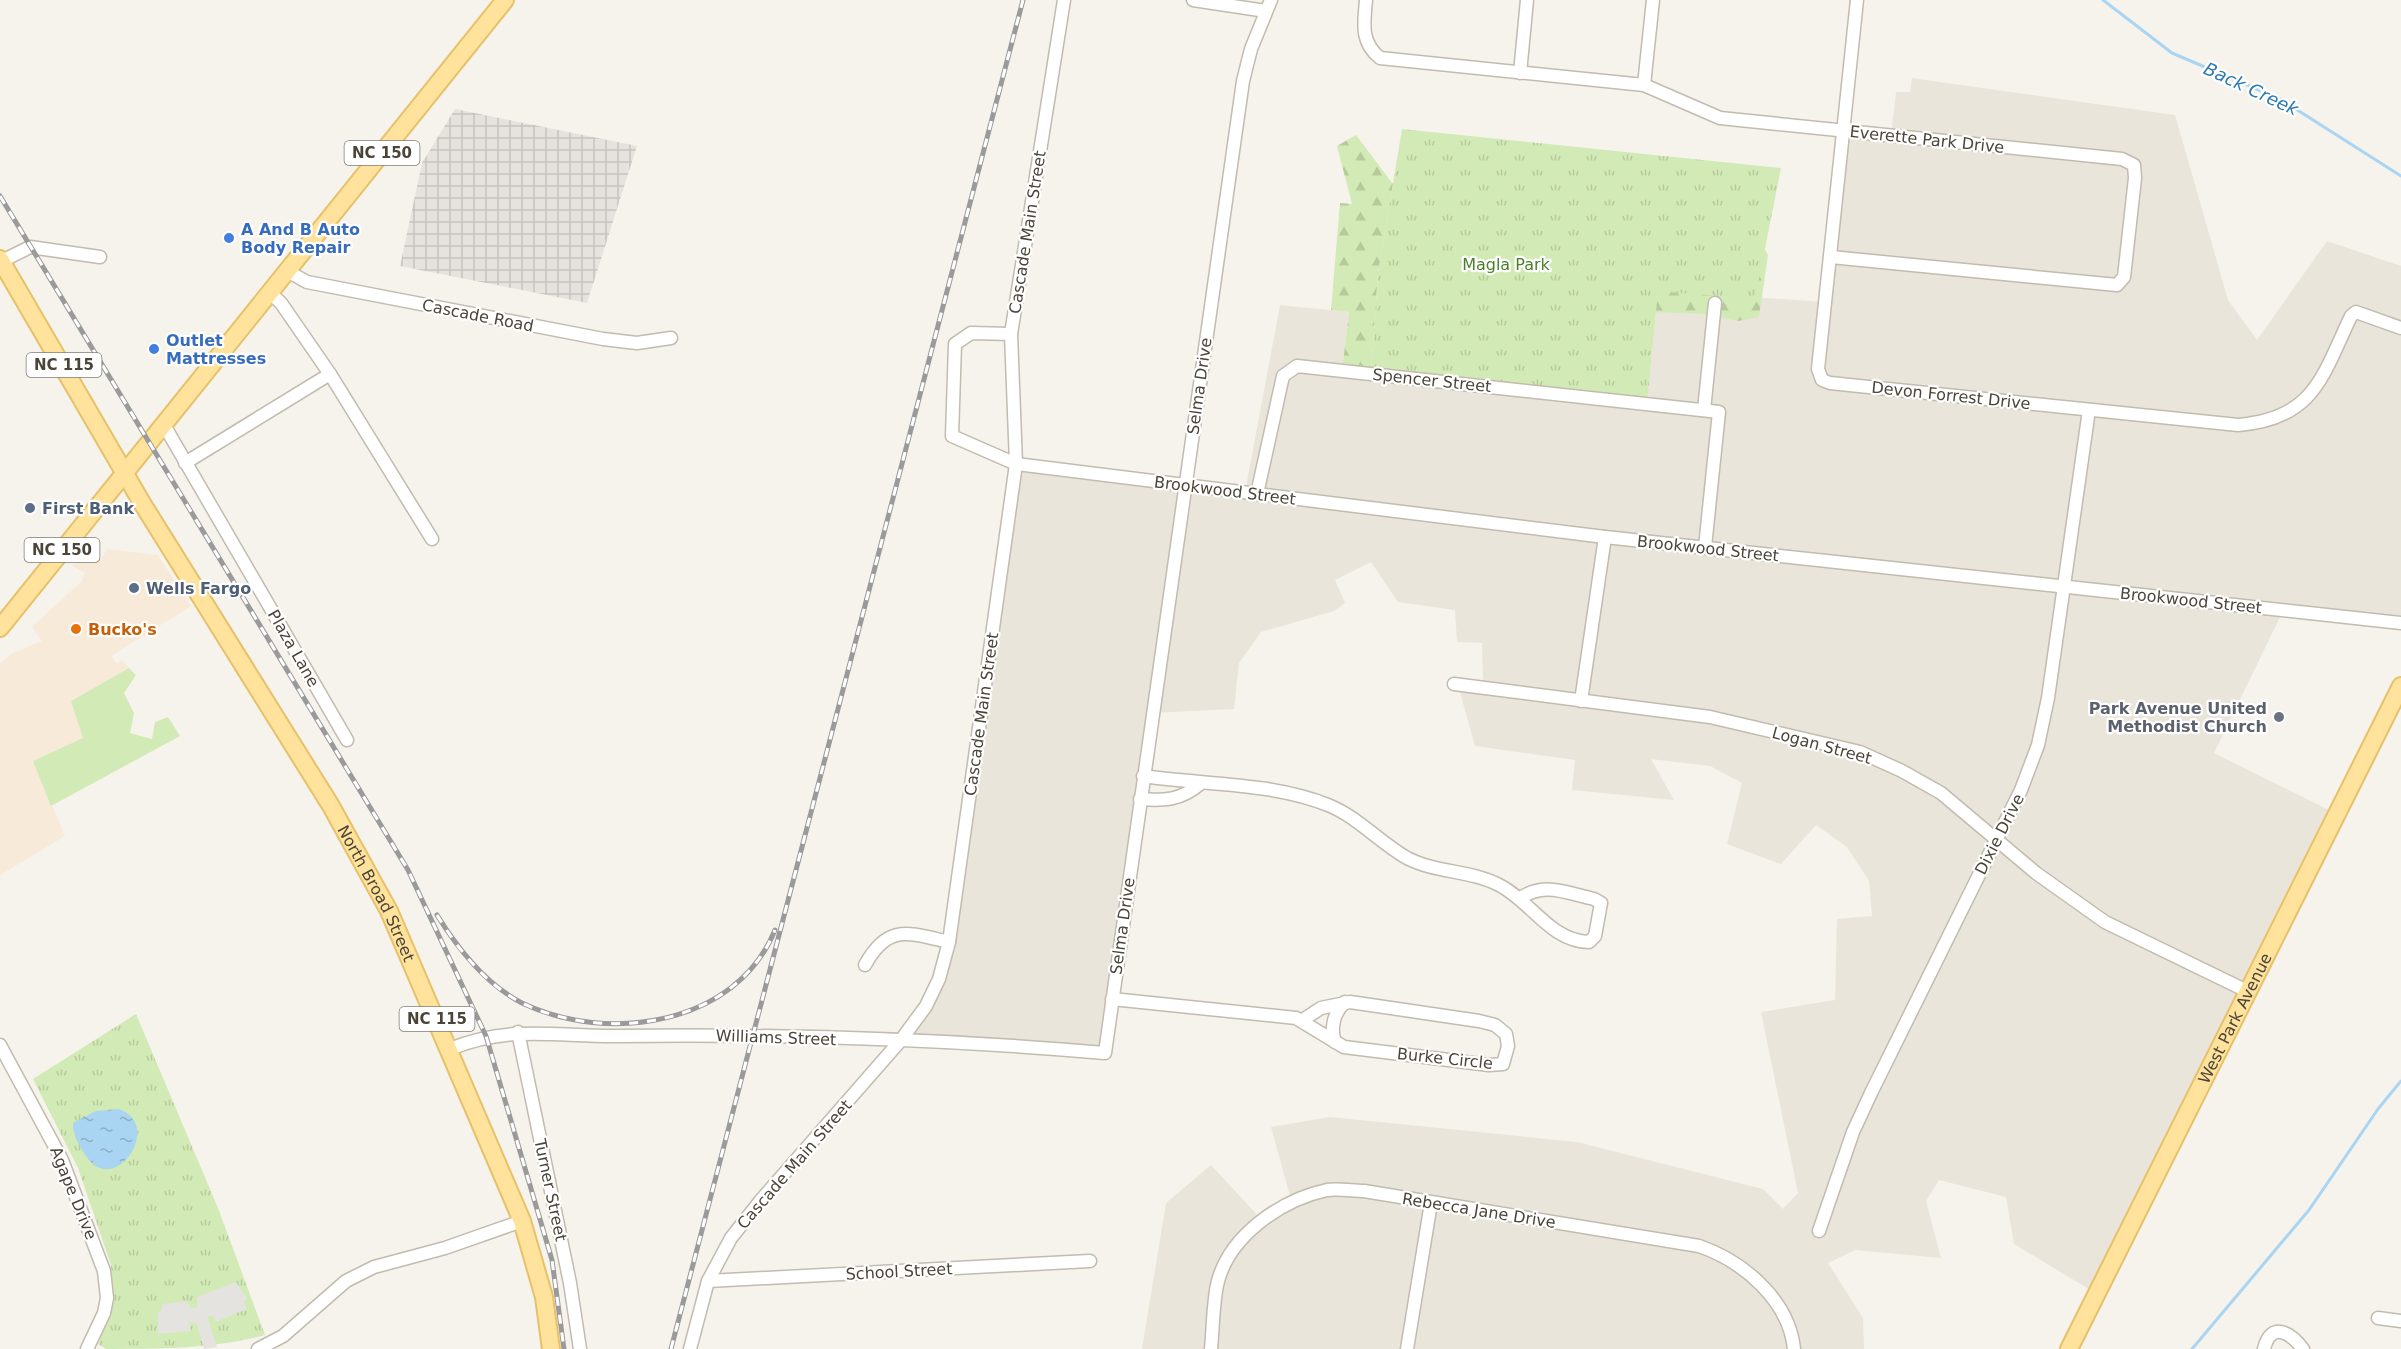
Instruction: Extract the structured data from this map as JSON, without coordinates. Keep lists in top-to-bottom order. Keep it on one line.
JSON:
{"streets":{"main road":["NC 150","NC 115","North Broad Street","West Park Avenue"],"street":["Everette Park Drive","Cascade Main Street","Cascade Road","Spencer Street","Selma Drive","Devon Forrest Drive","Brookwood Street","Plaza Lane","Logan Street","Dixie Drive","Williams Street","Burke Circle","Turner Street","Agape Drive","Rebecca Jane Drive","School Street"]},"crossings":[["Everette Park Drive","Devon Forrest Drive"],["NC 150","Cascade Road"],["NC 150","NC 115"],["NC 150","Plaza Lane"],["NC 150","North Broad Street"],["Cascade Main Street","Brookwood Street"],["Cascade Main Street","Williams Street"],["Cascade Main Street","School Street"],["NC 115","North Broad Street"],["Spencer Street","Brookwood Street"],["Selma Drive","Brookwood Street"],["Selma Drive","Williams Street"],["Selma Drive","Burke Circle"],["Devon Forrest Drive","Dixie Drive"],["Brookwood Street","Dixie Drive"],["Logan Street","Dixie Drive"],["Logan Street","West Park Avenue"],["North Broad Street","Williams Street"],["Williams Street","Turner Street"]],"water":["Back Creek"],"parks":["Magla Park"],"places":["A And B Auto Body Repair","Outlet Mattresses","First Bank","Wells Fargo","Bucko's","Park Avenue United Methodist Church"]}
